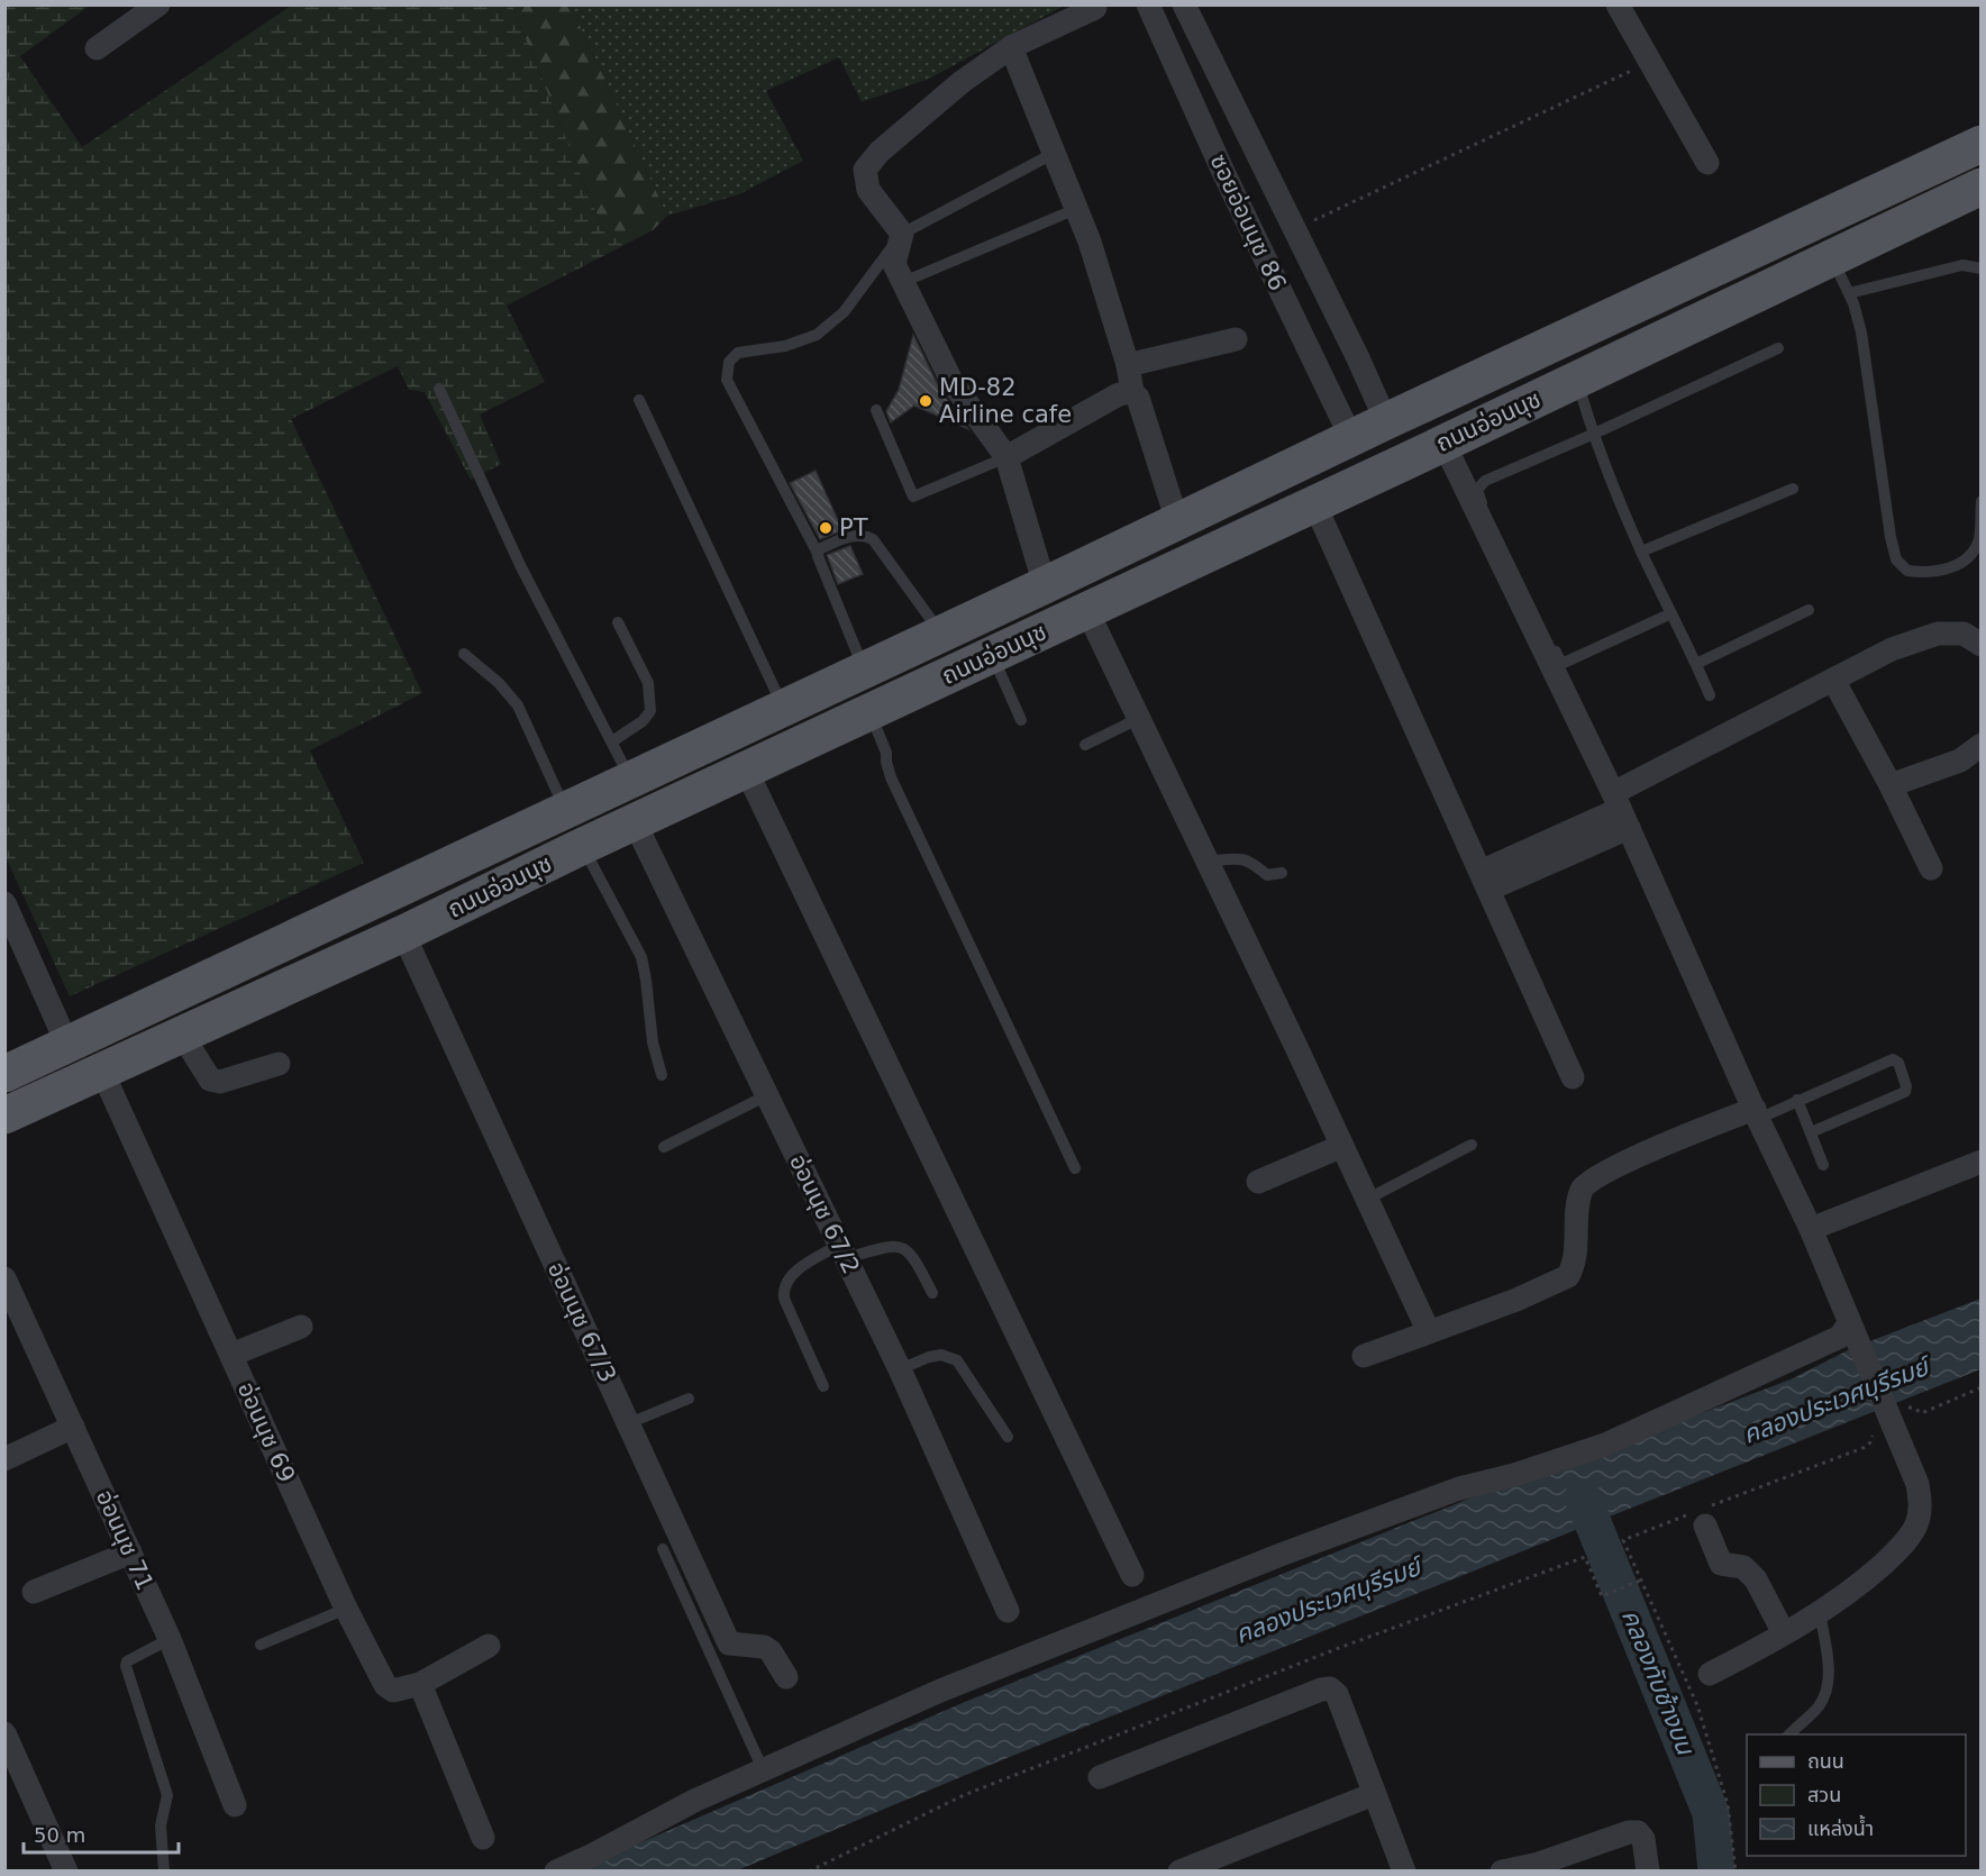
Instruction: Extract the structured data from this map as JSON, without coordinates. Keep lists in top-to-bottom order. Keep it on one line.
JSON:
{"streets":{"main road":["ถนนอ่อนนุช"],"street":["ซอยอ่อนนุช 86","อ่อนนุช 67/2","อ่อนนุช 67/3","อ่อนนุช 69","อ่อนนุช 71"]},"crossings":[["ซอยอ่อนนุช 86","ถนนอ่อนนุช"],["ถนนอ่อนนุช","อ่อนนุช 67/2"],["ถนนอ่อนนุช","อ่อนนุช 67/3"],["ถนนอ่อนนุช","อ่อนนุช 69"]],"water":["คลองประเวศบุรีรมย์","คลองทับช้างบน"],"places":["MD-82 Airline cafe","PT"],"legend":["ถนน","สวน","แหล่งน้ำ"],"scale_bar":"50 m"}
